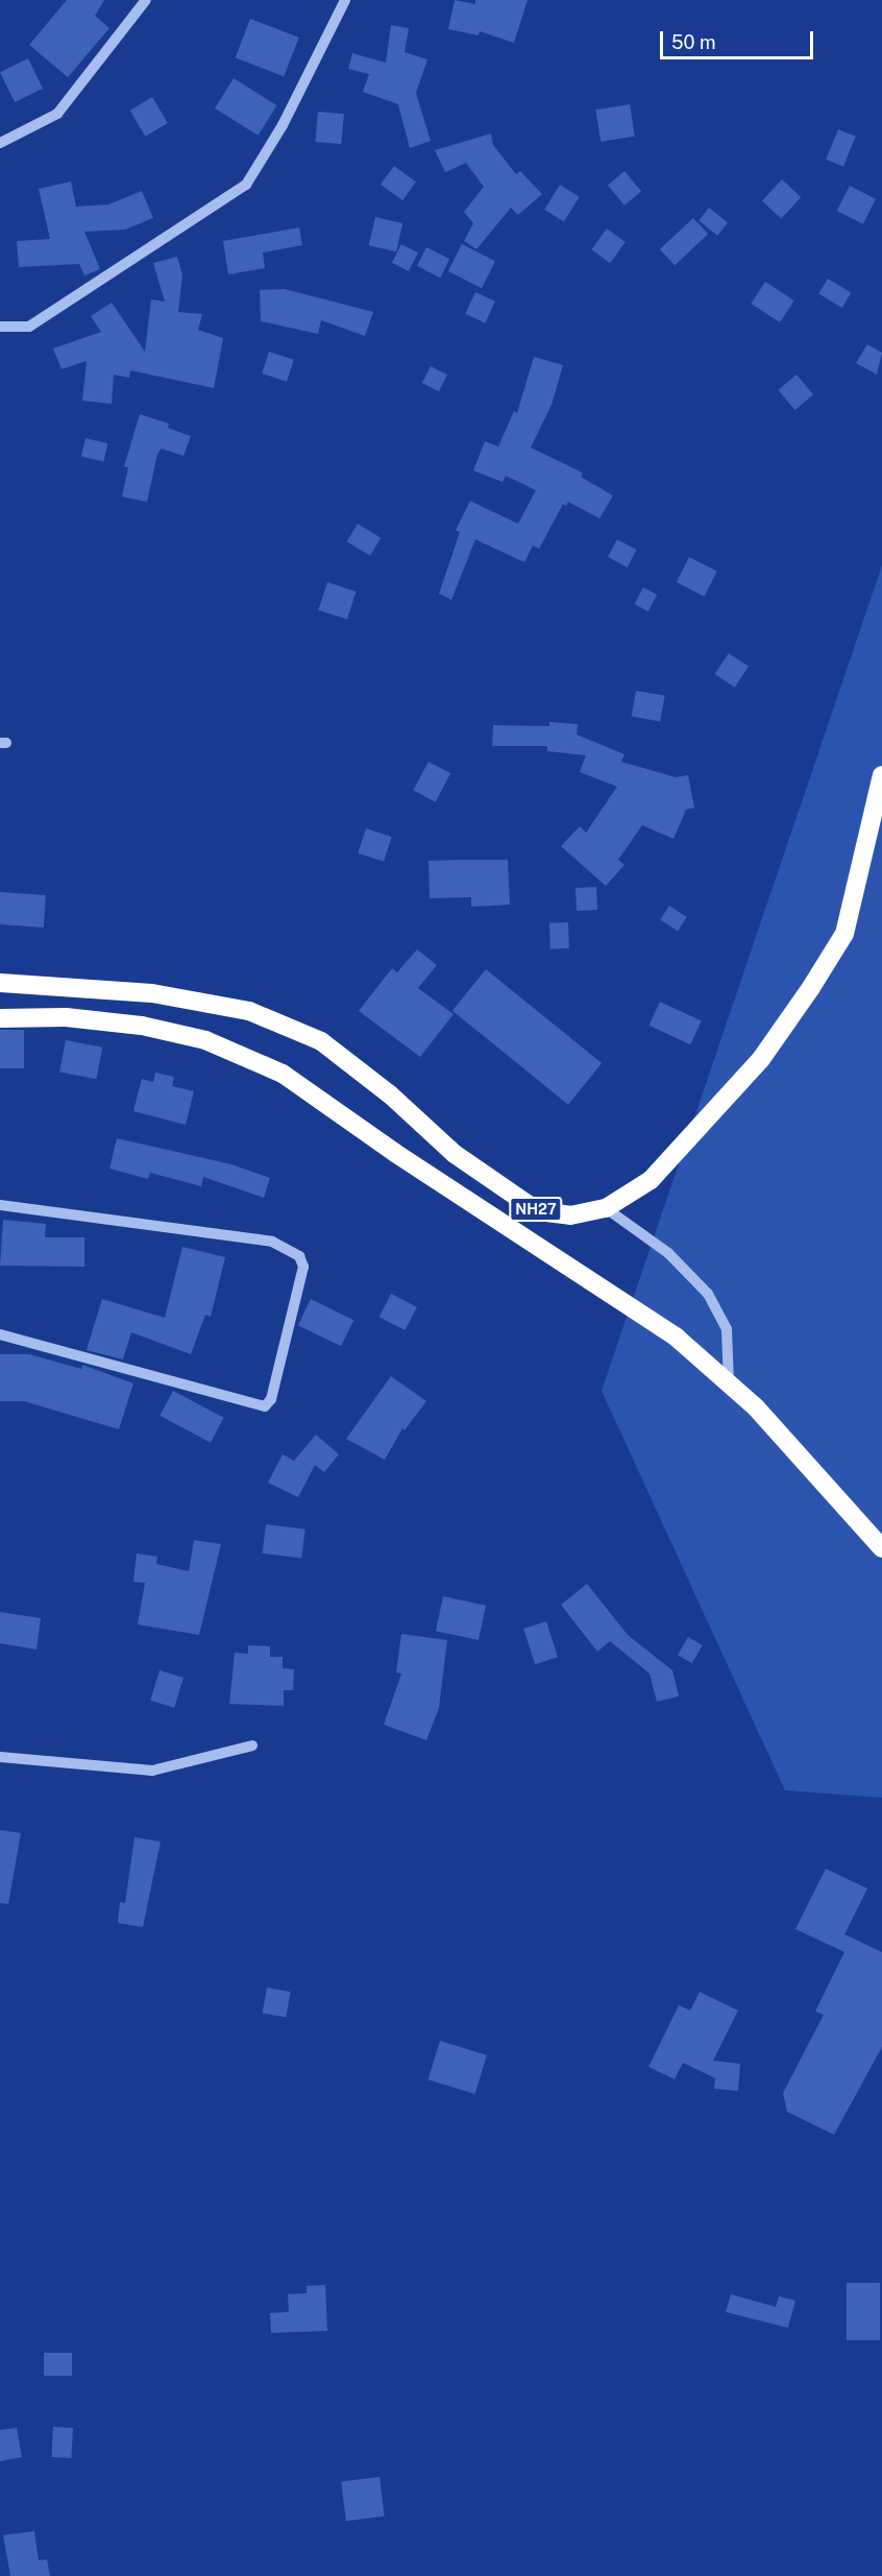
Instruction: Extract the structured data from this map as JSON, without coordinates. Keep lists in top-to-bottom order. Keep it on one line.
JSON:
{"streets":{"highway":["NH27"]},"scale_bar":"50 m"}
